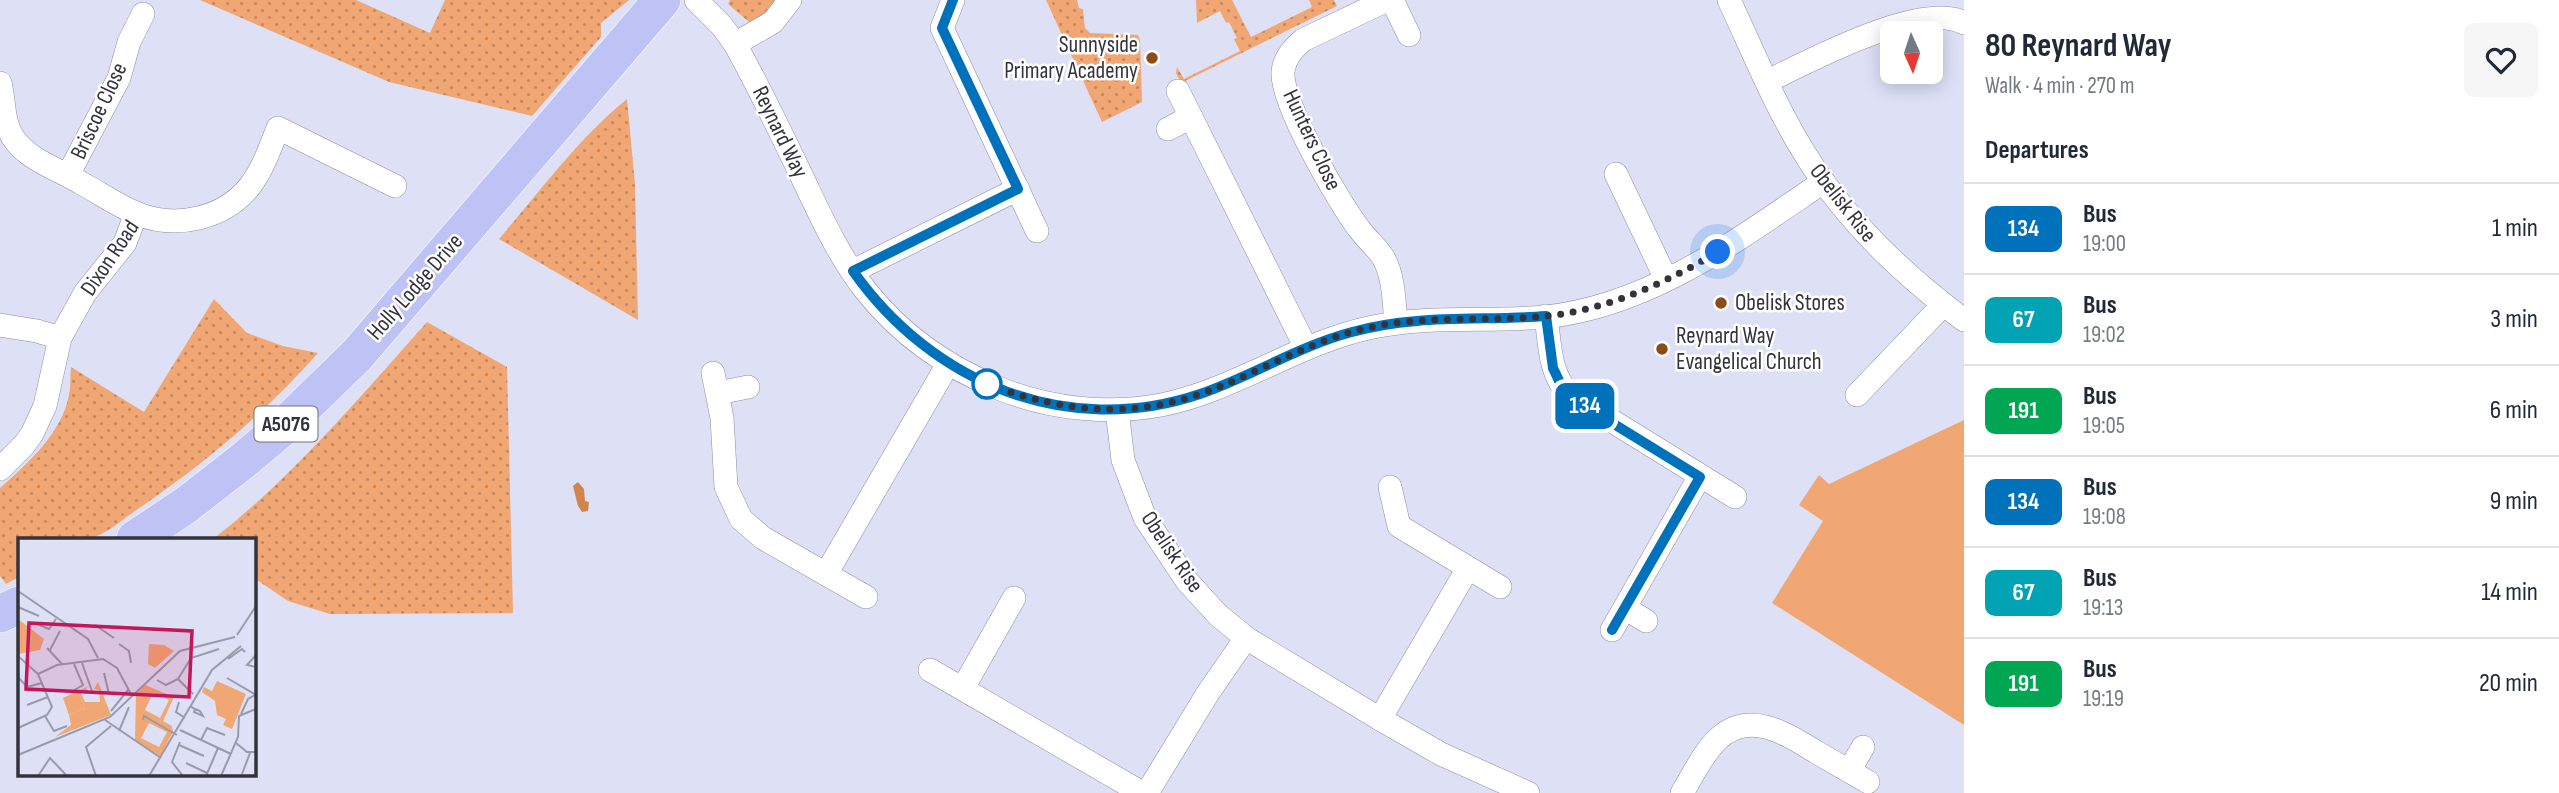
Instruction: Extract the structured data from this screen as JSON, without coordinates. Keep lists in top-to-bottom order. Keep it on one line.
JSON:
{"streets":{"main road":["Holly Lodge Drive","A5076"],"street":["Briscoe Close","Reynard Way","Hunters Close","Obelisk Rise","Dixon Road"]},"crossings":[["Briscoe Close","Dixon Road"],["Reynard Way","Hunters Close"],["Reynard Way","Obelisk Rise"]],"places":["Sunnyside Primary Academy","Obelisk Stores","Reynard Way Evangelical Church"],"lines":["bus line 134"],"north":"bottom","page":{"on_map":"134","heading":[["80 Reynard Way","Walk · 4 min · 270 m"],"Departures"],"list":[{"mark":"134","name":"Bus","note":"19:00","value":"1 min"},{"mark":"67","name":"Bus","note":"19:02","value":"3 min"},{"mark":"191","name":"Bus","note":"19:05","value":"6 min"},{"mark":"134","name":"Bus","note":"19:08","value":"9 min"},{"mark":"67","name":"Bus","note":"19:13","value":"14 min"},{"mark":"191","name":"Bus","note":"19:19","value":"20 min"}]}}
